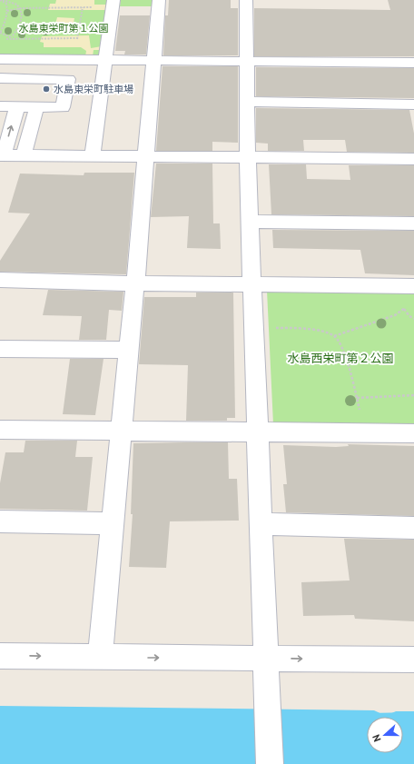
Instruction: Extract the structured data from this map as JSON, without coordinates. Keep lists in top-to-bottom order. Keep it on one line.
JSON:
{"parks":["水島東栄町第１公園","水島西栄町第２公園"],"places":["水島東栄町駐車場"],"north":"left"}
